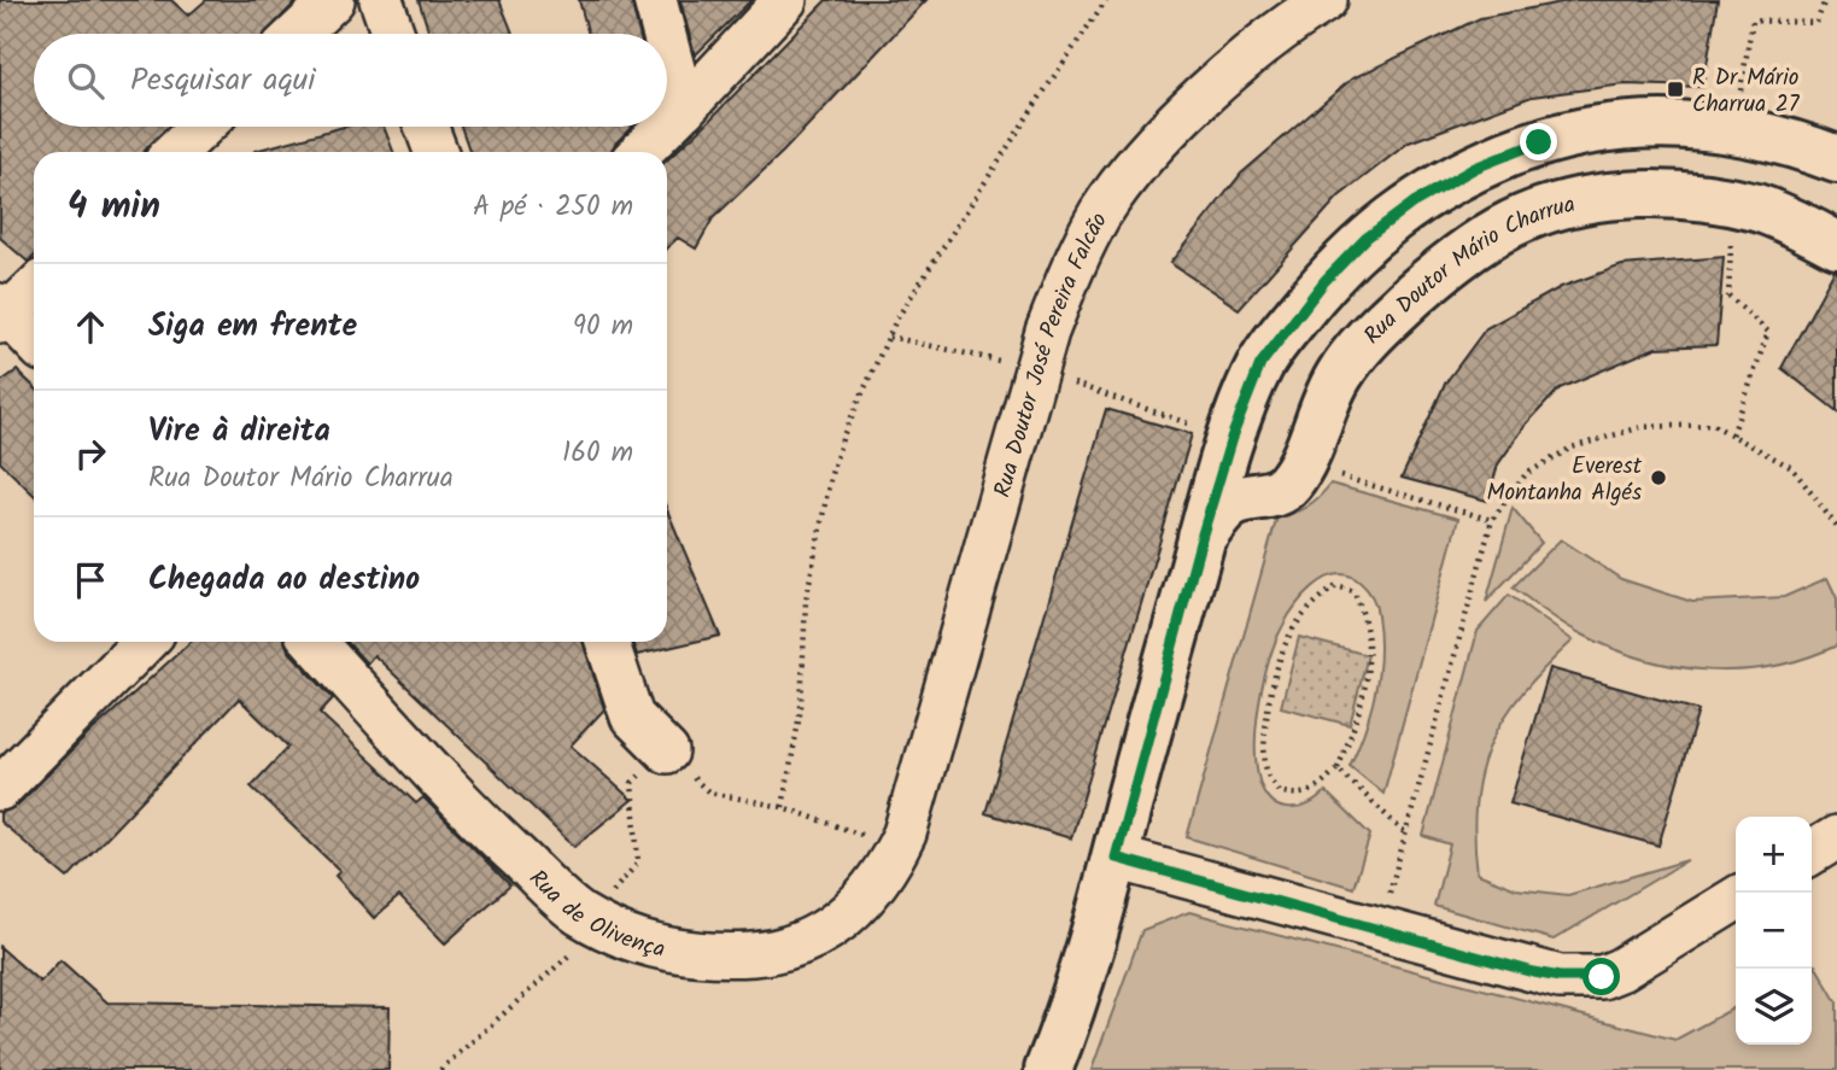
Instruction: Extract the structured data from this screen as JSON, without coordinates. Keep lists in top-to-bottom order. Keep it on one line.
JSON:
{"streets":{"street":["Rua Doutor Mário Charrua","Rua Doutor José Pereira Falcão","Rua de Olivença"]},"crossings":[["Rua Doutor José Pereira Falcão","Rua de Olivença"]],"places":{"transit":["R Dr Mário Charrua 27"],"other":["Everest Montanha Algés"]},"page":{"search":"Pesquisar aqui","heading":["4 min","A pé · 250 m"],"list":[["Siga em frente","90 m"],["Vire à direita","Rua Doutor Mário Charrua","160 m"],"Chegada ao destino"],"map_buttons":["+","−"]}}
